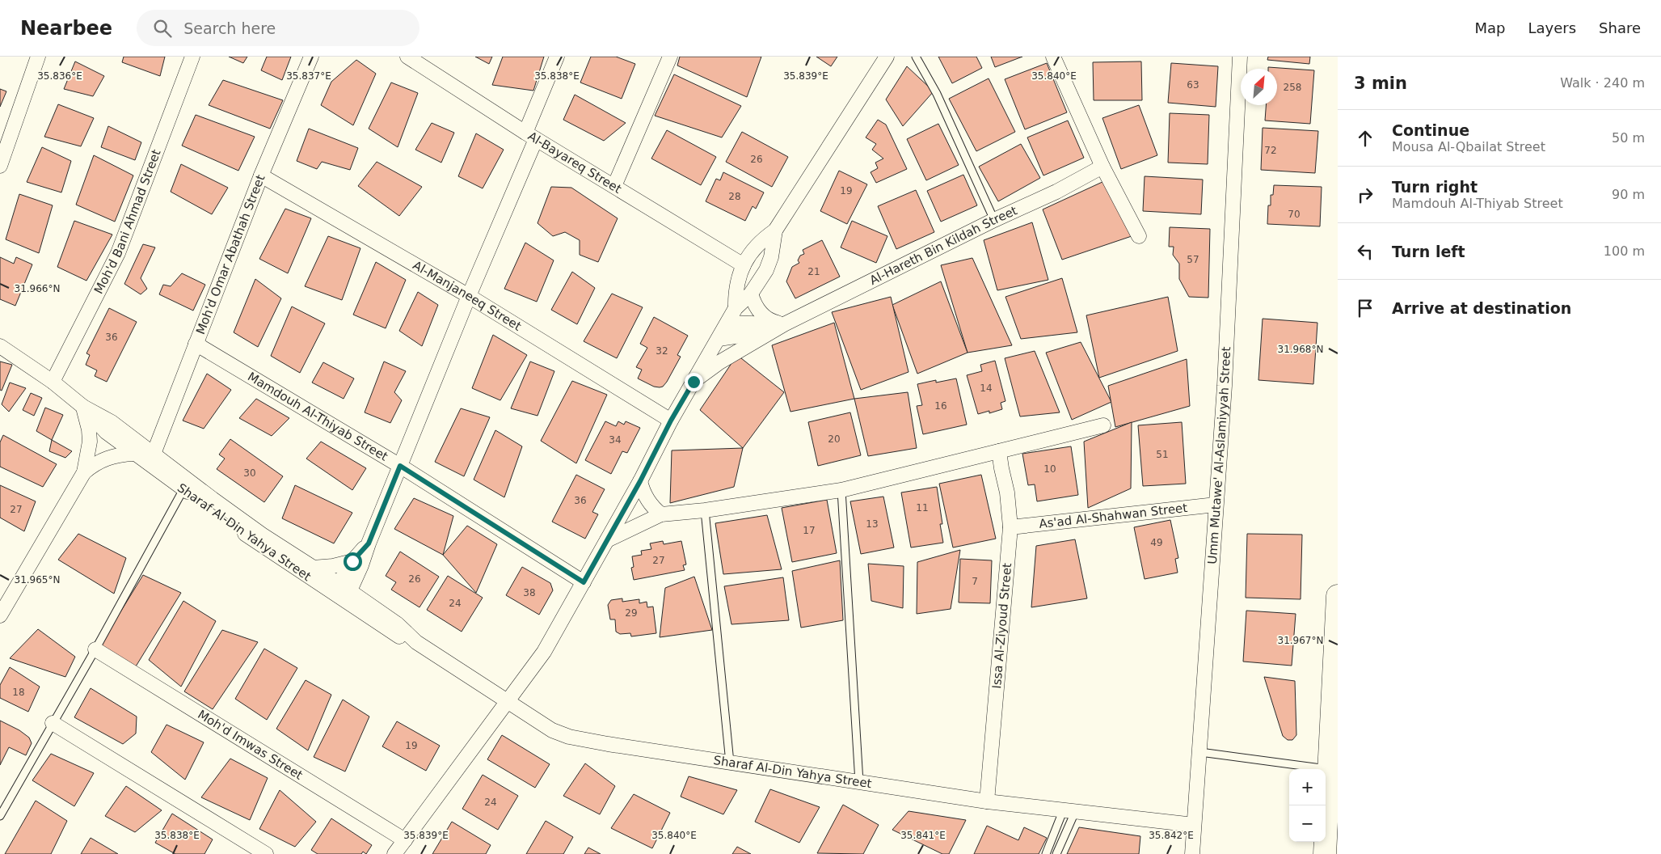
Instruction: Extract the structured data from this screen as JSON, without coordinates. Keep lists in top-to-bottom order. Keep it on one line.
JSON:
{"streets":{"street":["Al-Bayareq Street","Moh'd Bani Ahmad Street","Al-Hareth Bin Kildah Street","Moh'd Omar Abathah Street","Al-Manjaneeq Street","Mamdouh Al-Thiyab Street","Umm Mutawe' Al-Aslamiyyah Street","As'ad Al-Shahwan Street","Sharaf Al-Din Yahya Street","Issa Al-Ziyoud Street","Moh'd Imwas Street"]},"crossings":[["Moh'd Bani Ahmad Street","Sharaf Al-Din Yahya Street"],["Moh'd Omar Abathah Street","Al-Manjaneeq Street"],["Moh'd Omar Abathah Street","Mamdouh Al-Thiyab Street"],["Moh'd Omar Abathah Street","Sharaf Al-Din Yahya Street"],["Umm Mutawe' Al-Aslamiyyah Street","As'ad Al-Shahwan Street"],["Umm Mutawe' Al-Aslamiyyah Street","Sharaf Al-Din Yahya Street"],["As'ad Al-Shahwan Street","Issa Al-Ziyoud Street"],["Sharaf Al-Din Yahya Street","Issa Al-Ziyoud Street"]],"house_numbers":["63","258","72","26","19","28","70","57","21","36","32","14","16","20","34","51","10","30","36","11","27","13","17","49","27","26","7","38","24","29","18","19","24"],"north":"top right","page":{"header":"Nearbee","search":"Search here","nav":["Map","Layers","Share"],"heading":["3 min","Walk · 240 m"],"list":[["Continue","Mousa Al-Qbailat Street","50 m"],["Turn right","Mamdouh Al-Thiyab Street","90 m"],["Turn left","100 m"],"Arrive at destination"],"map_buttons":["+","−"]},"coordinates":["35.837°E","35.838°E","35.839°E","35.840°E","35.836°E","31.966°N","31.968°N","31.965°N","31.967°N","35.841°E","35.842°E"]}
